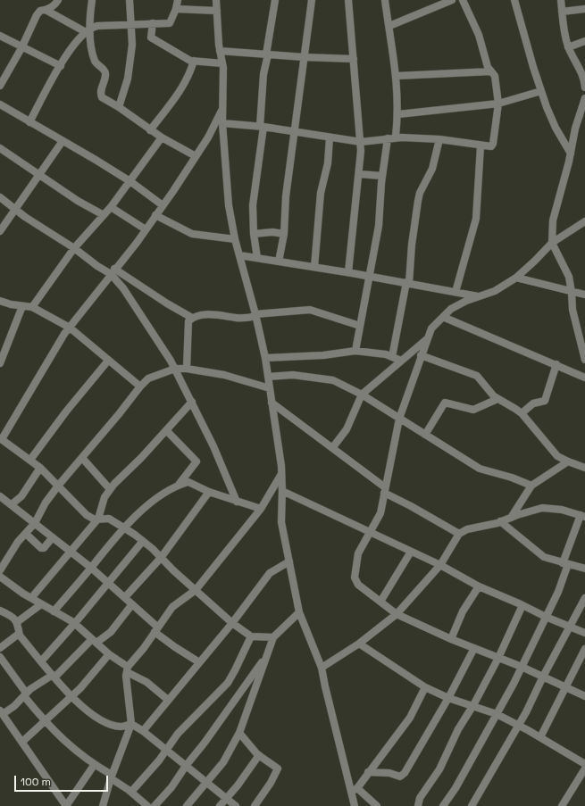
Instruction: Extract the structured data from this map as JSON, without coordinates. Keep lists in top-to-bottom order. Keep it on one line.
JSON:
{"scale_bar":"100 m"}
